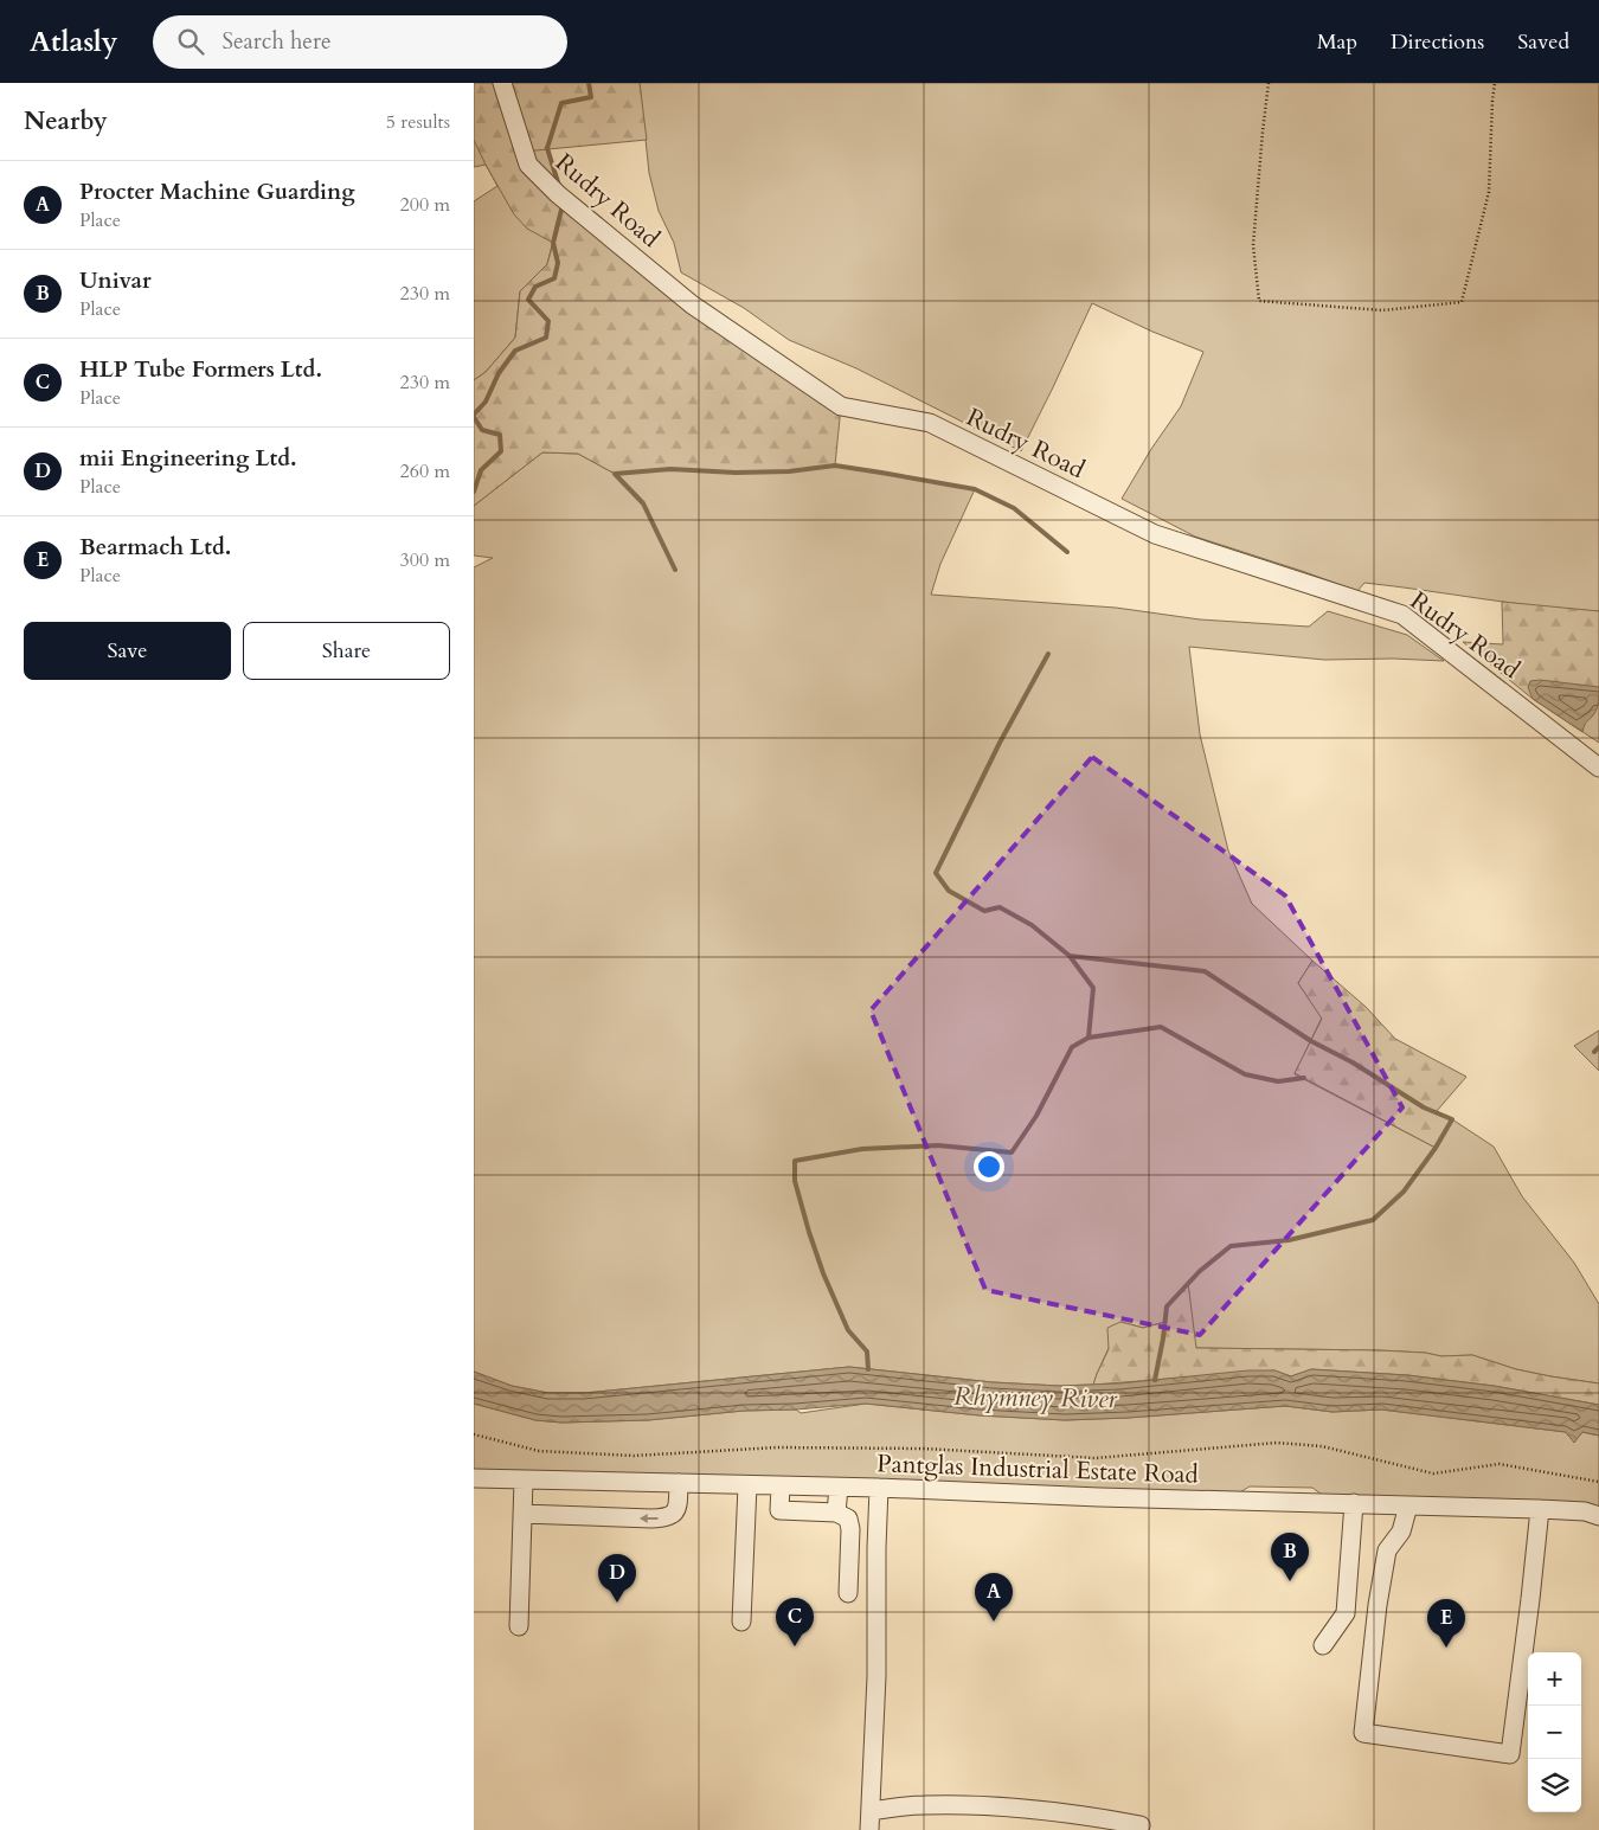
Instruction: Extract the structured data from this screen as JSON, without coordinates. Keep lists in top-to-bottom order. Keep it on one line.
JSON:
{"streets":{"street":["Rudry Road","Pantglas Industrial Estate Road"]},"water":["Rhymney River"],"page":{"header":"Atlasly","search":"Search here","nav":["Map","Directions","Saved"],"heading":["Nearby","5 results"],"list":[{"mark":"A","name":"Procter Machine Guarding","note":"Place","value":"200 m"},{"mark":"B","name":"Univar","note":"Place","value":"230 m"},{"mark":"C","name":"HLP Tube Formers Ltd.","note":"Place","value":"230 m"},{"mark":"D","name":"mii Engineering Ltd.","note":"Place","value":"260 m"},{"mark":"E","name":"Bearmach Ltd.","note":"Place","value":"300 m"}],"buttons":["Save","Share"],"pins":["B","D","A","C","E"],"map_buttons":["+","−"]}}
